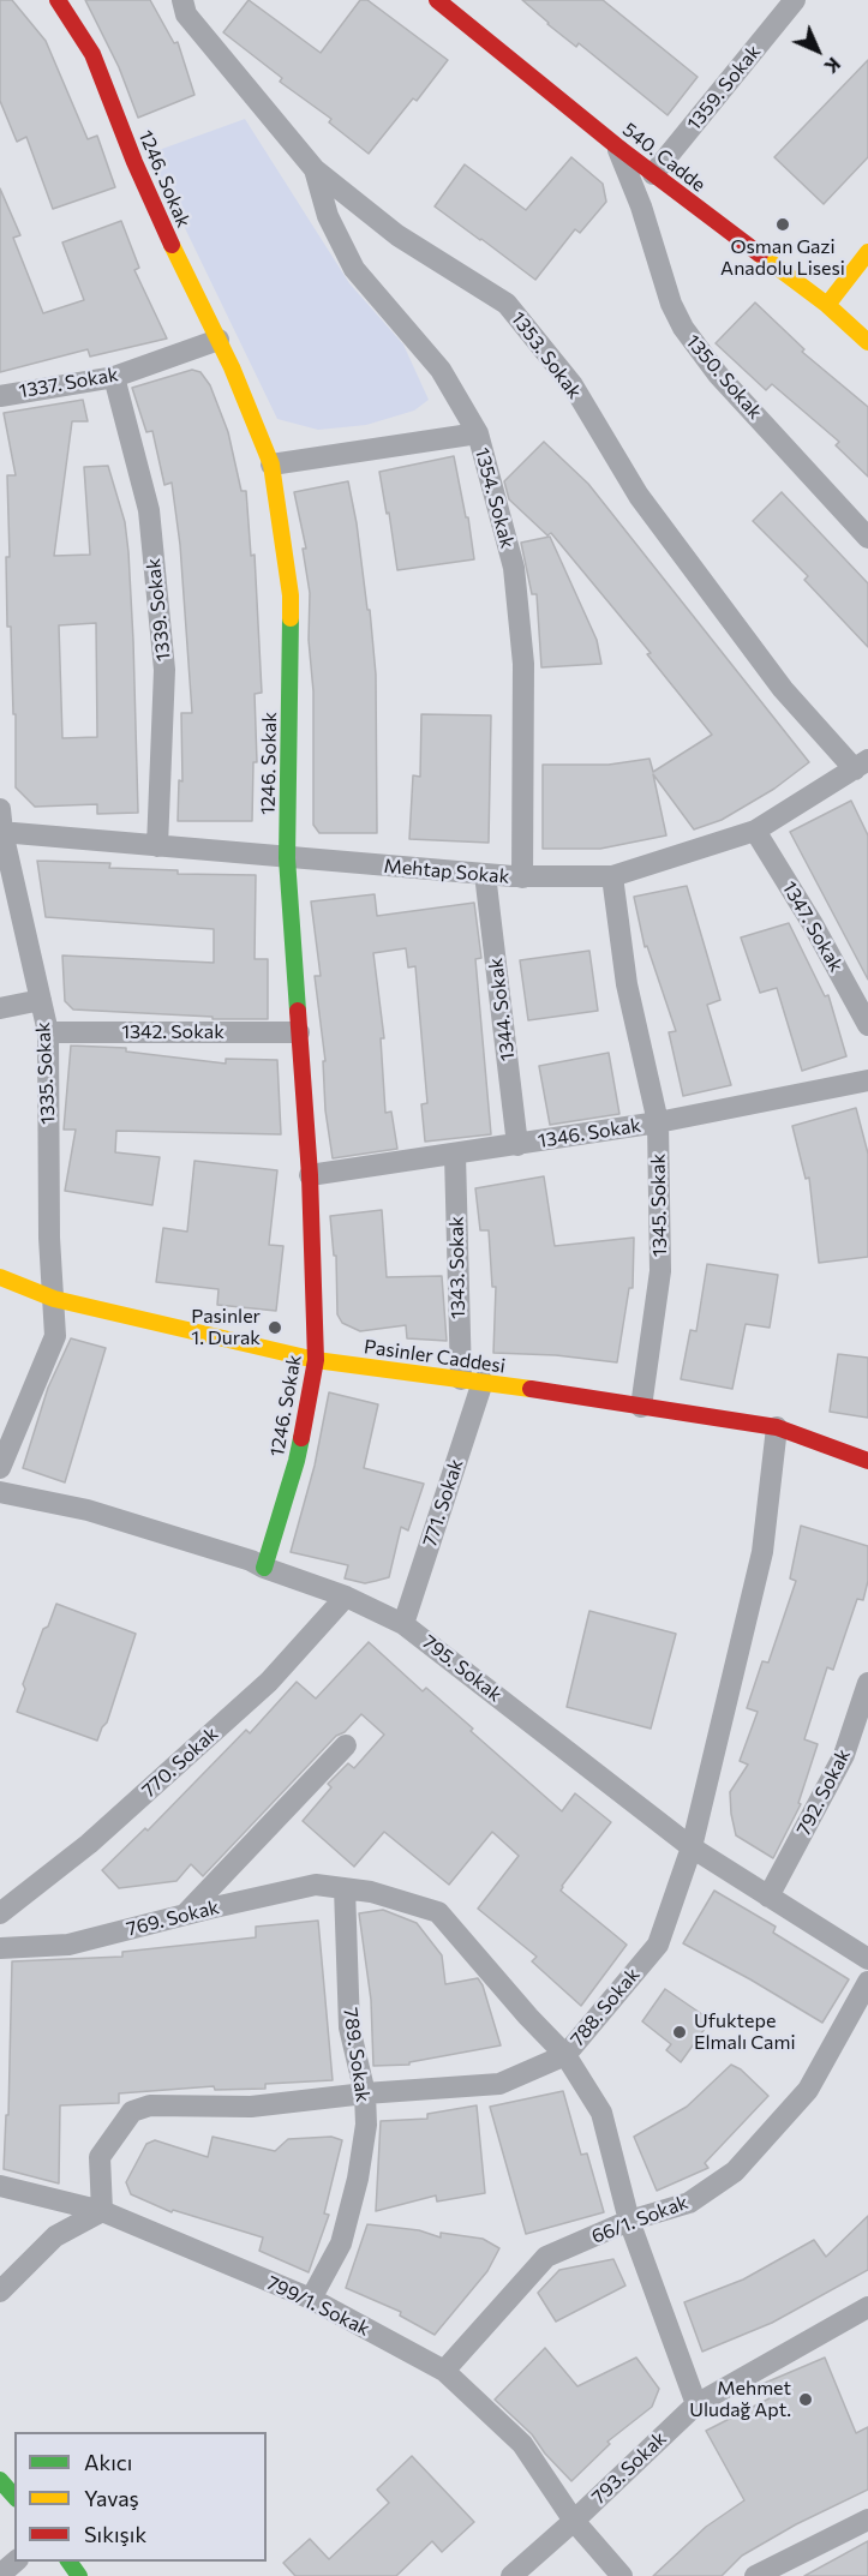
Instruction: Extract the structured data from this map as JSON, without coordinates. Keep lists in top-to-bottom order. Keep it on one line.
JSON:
{"streets":{"street":["1359. Sokak","540. Cadde","1246. Sokak","1353. Sokak","1350. Sokak","1337. Sokak","1354. Sokak","1339. Sokak","Mehtap Sokak","1347. Sokak","1344. Sokak","1342. Sokak","1335. Sokak","1346. Sokak","1345. Sokak","1343. Sokak","Pasinler Caddesi","771. Sokak","795. Sokak","770. Sokak","792. Sokak","769. Sokak","788. Sokak","789. Sokak","66/1. Sokak","799/1. Sokak","793. Sokak"]},"crossings":[["1359. Sokak","540. Cadde"],["540. Cadde","1350. Sokak"],["1246. Sokak","1337. Sokak"],["1246. Sokak","Mehtap Sokak"],["1246. Sokak","1342. Sokak"],["1246. Sokak","1346. Sokak"],["1246. Sokak","Pasinler Caddesi"],["1246. Sokak","795. Sokak"],["1353. Sokak","1354. Sokak"],["1353. Sokak","Mehtap Sokak"],["1337. Sokak","1339. Sokak"],["1354. Sokak","Mehtap Sokak"],["1339. Sokak","Mehtap Sokak"],["Mehtap Sokak","1347. Sokak"],["Mehtap Sokak","1344. Sokak"],["Mehtap Sokak","1335. Sokak"],["Mehtap Sokak","1345. Sokak"],["1344. Sokak","1346. Sokak"],["1342. Sokak","1335. Sokak"],["1335. Sokak","Pasinler Caddesi"],["1346. Sokak","1345. Sokak"],["1346. Sokak","1343. Sokak"],["1345. Sokak","Pasinler Caddesi"],["1343. Sokak","Pasinler Caddesi"],["Pasinler Caddesi","771. Sokak"],["Pasinler Caddesi","788. Sokak"],["771. Sokak","795. Sokak"],["795. Sokak","770. Sokak"],["795. Sokak","792. Sokak"],["795. Sokak","788. Sokak"],["769. Sokak","788. Sokak"],["769. Sokak","789. Sokak"],["769. Sokak","66/1. Sokak"],["769. Sokak","793. Sokak"],["788. Sokak","789. Sokak"],["788. Sokak","799/1. Sokak"],["789. Sokak","799/1. Sokak"],["66/1. Sokak","799/1. Sokak"],["799/1. Sokak","793. Sokak"]],"places":["Osman Gazi Anadolu Lisesi","Pasinler 1. Durak","Ufuktepe Elmalı Cami","Mehmet Uludağ Apt."],"legend":["Akıcı","Yavaş","Sıkışık"],"north":"bottom right"}
